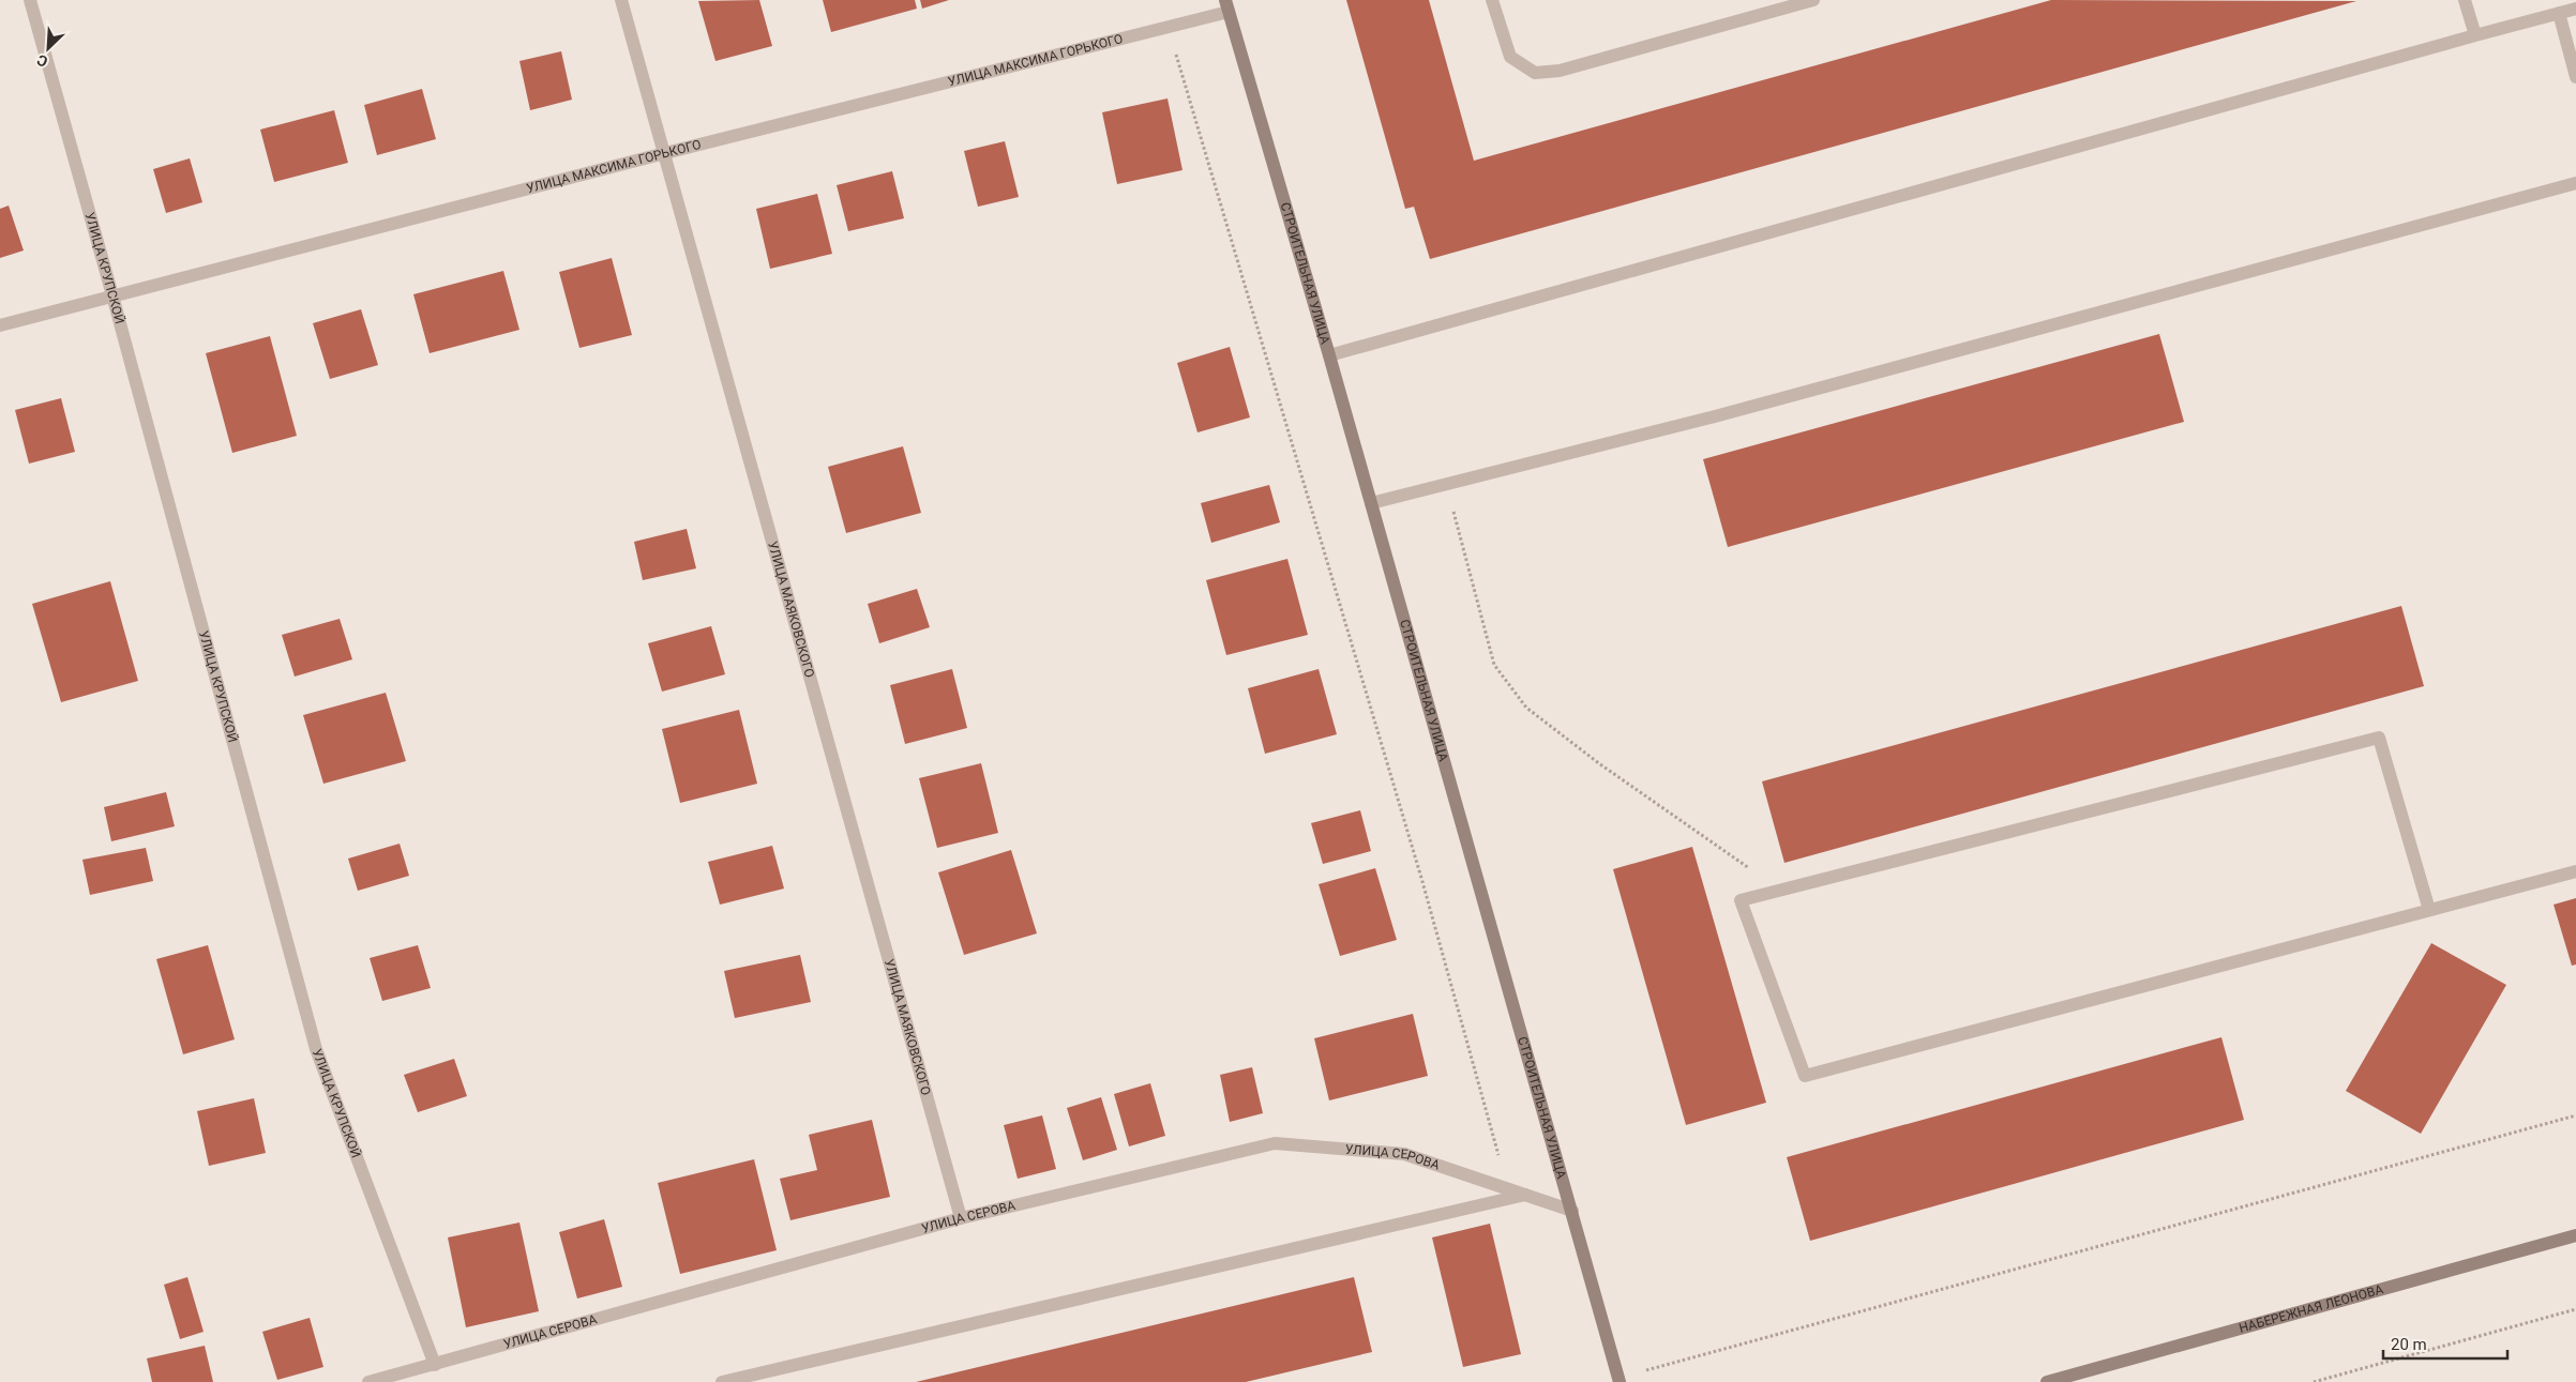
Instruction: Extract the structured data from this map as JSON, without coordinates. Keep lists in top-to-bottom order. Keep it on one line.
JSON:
{"streets":{"street":["УЛИЦА МАКСИМА ГОРЬКОГО","УЛИЦА КРУПСКОЙ","СТРОИТЕЛЬНАЯ УЛИЦА","УЛИЦА МАЯКОВСКОГО","УЛИЦА СЕРОВА","НАБЕРЕЖНАЯ ЛЕОНОВА"]},"crossings":[["УЛИЦА МАКСИМА ГОРЬКОГО","УЛИЦА КРУПСКОЙ"],["УЛИЦА МАКСИМА ГОРЬКОГО","СТРОИТЕЛЬНАЯ УЛИЦА"],["УЛИЦА МАКСИМА ГОРЬКОГО","УЛИЦА МАЯКОВСКОГО"],["УЛИЦА КРУПСКОЙ","УЛИЦА СЕРОВА"],["СТРОИТЕЛЬНАЯ УЛИЦА","УЛИЦА СЕРОВА"],["УЛИЦА МАЯКОВСКОГО","УЛИЦА СЕРОВА"]],"scale_bar":"20 m","north":"bottom left"}
